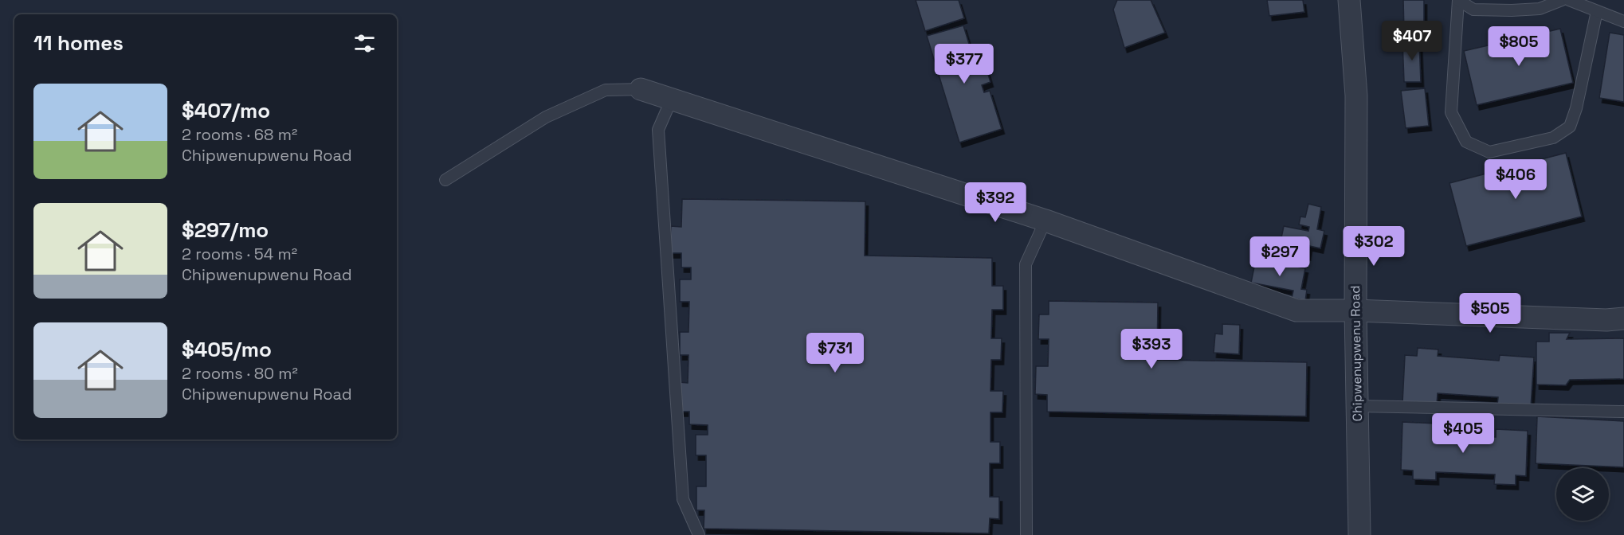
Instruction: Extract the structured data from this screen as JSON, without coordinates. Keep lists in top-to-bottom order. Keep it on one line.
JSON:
{"streets":{"street":["Chipwenupwenu Road"]},"page":{"heading":"11 homes","price":["$407","$805","$377","$406","$392","$302","$297","$505","$393","$731","$405"],"list":[{"name":"$407/mo","note":"2 rooms · 68 m² · Chipwenupwenu Road"},{"name":"$297/mo","note":"2 rooms · 54 m² · Chipwenupwenu Road"},{"name":"$405/mo","note":"2 rooms · 80 m² · Chipwenupwenu Road"}]}}
